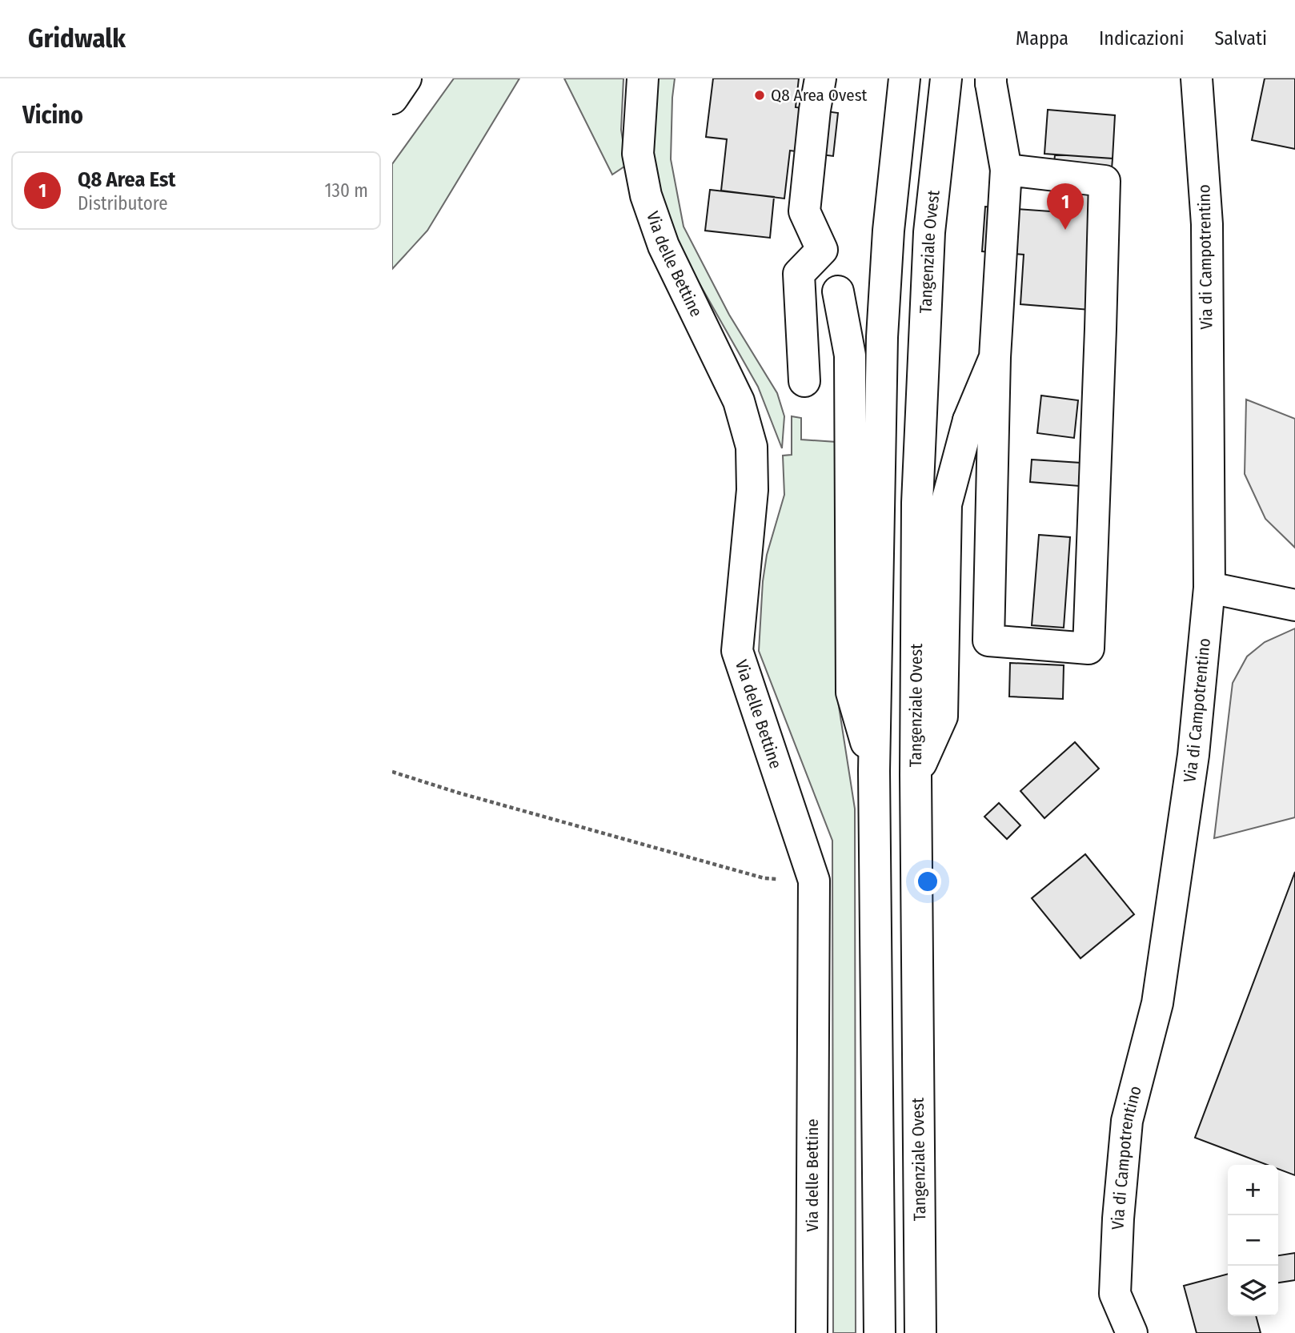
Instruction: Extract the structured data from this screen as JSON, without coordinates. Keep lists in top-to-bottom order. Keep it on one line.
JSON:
{"streets":{"main road":["Tangenziale Ovest","Via di Campotrentino","Via delle Bettine"]},"places":["Q8 Area Ovest"],"page":{"header":"Gridwalk","nav":["Mappa","Indicazioni","Salvati"],"heading":"Vicino","list":[{"mark":"1","name":"Q8 Area Est","note":"Distributore","value":"130 m"}],"pins":"1","map_buttons":["+","−"]}}
